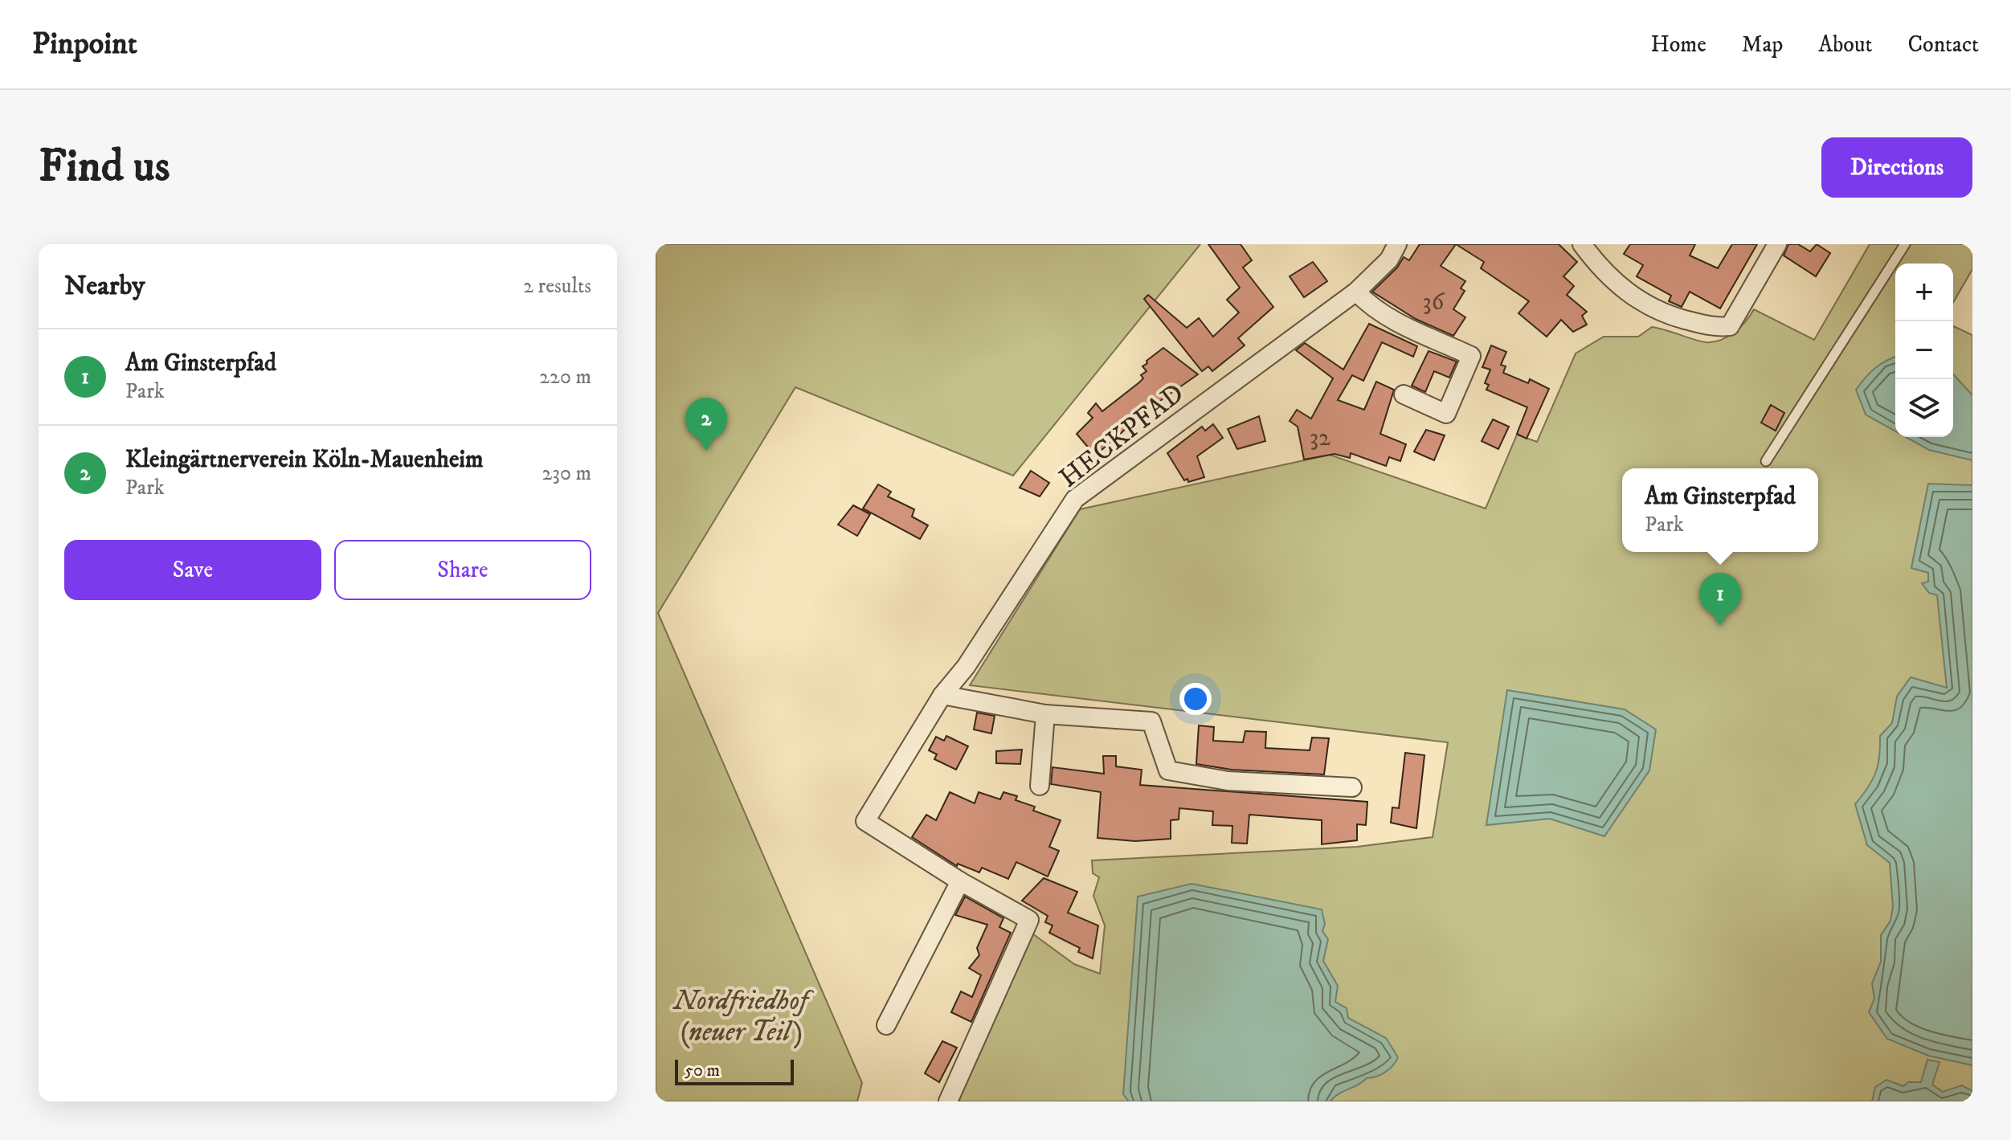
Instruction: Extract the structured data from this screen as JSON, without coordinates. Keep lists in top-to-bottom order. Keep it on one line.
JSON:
{"streets":{"street":["HECKPFAD"]},"parks":["Nordfriedhof (neuer Teil)"],"house_numbers":["36","32"],"scale_bar":"50 m","page":{"header":"Pinpoint","nav":["Home","Map","About","Contact"],"buttons":["Directions",["Save","Share"]],"title":"Find us","heading":["Nearby","2 results"],"map_buttons":["+","−"],"list":[{"mark":"1","name":"Am Ginsterpfad","note":"Park","value":"220 m"},{"mark":"2","name":"Kleingärtnerverein Köln-Mauenheim","note":"Park","value":"230 m"}],"pins":["2","1"],"popup":["Am Ginsterpfad","Park"],"scale":"50 m"}}
